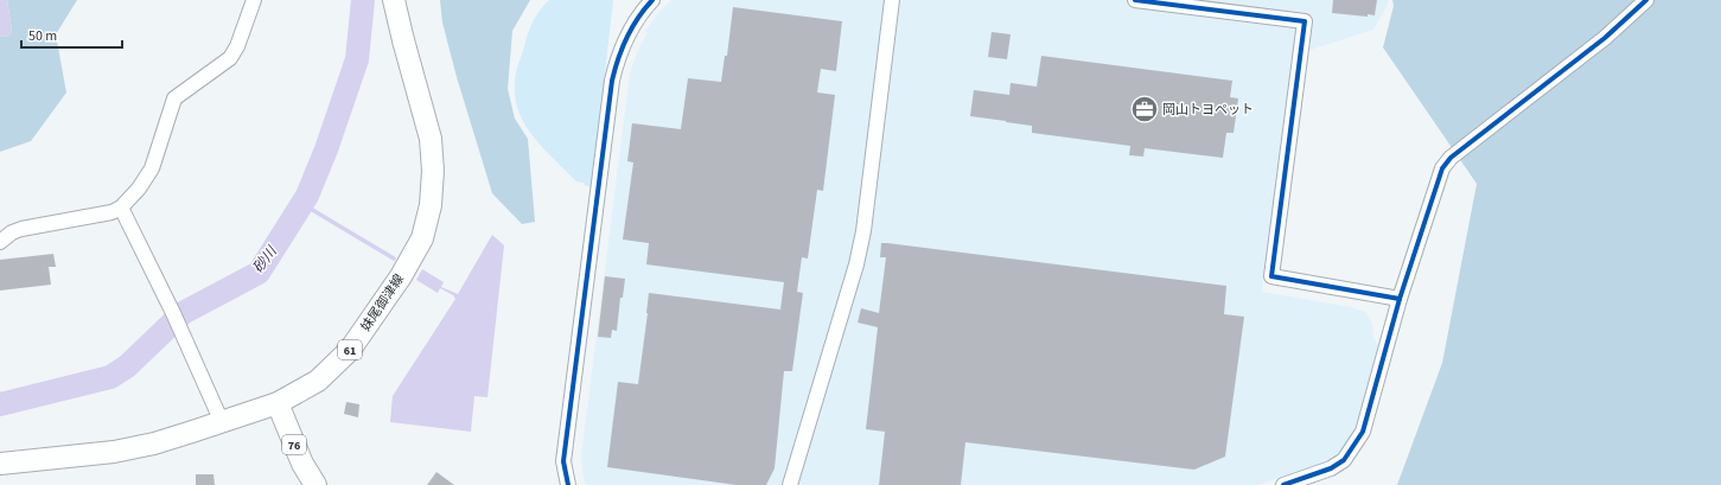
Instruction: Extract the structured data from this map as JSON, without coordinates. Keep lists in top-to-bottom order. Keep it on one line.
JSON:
{"streets":{"main road":["妹尾御津線","61","76"]},"crossings":[["妹尾御津線","76"]],"water":["砂川"],"places":{"office":["岡山トヨペット"]},"scale_bar":"50 m"}
